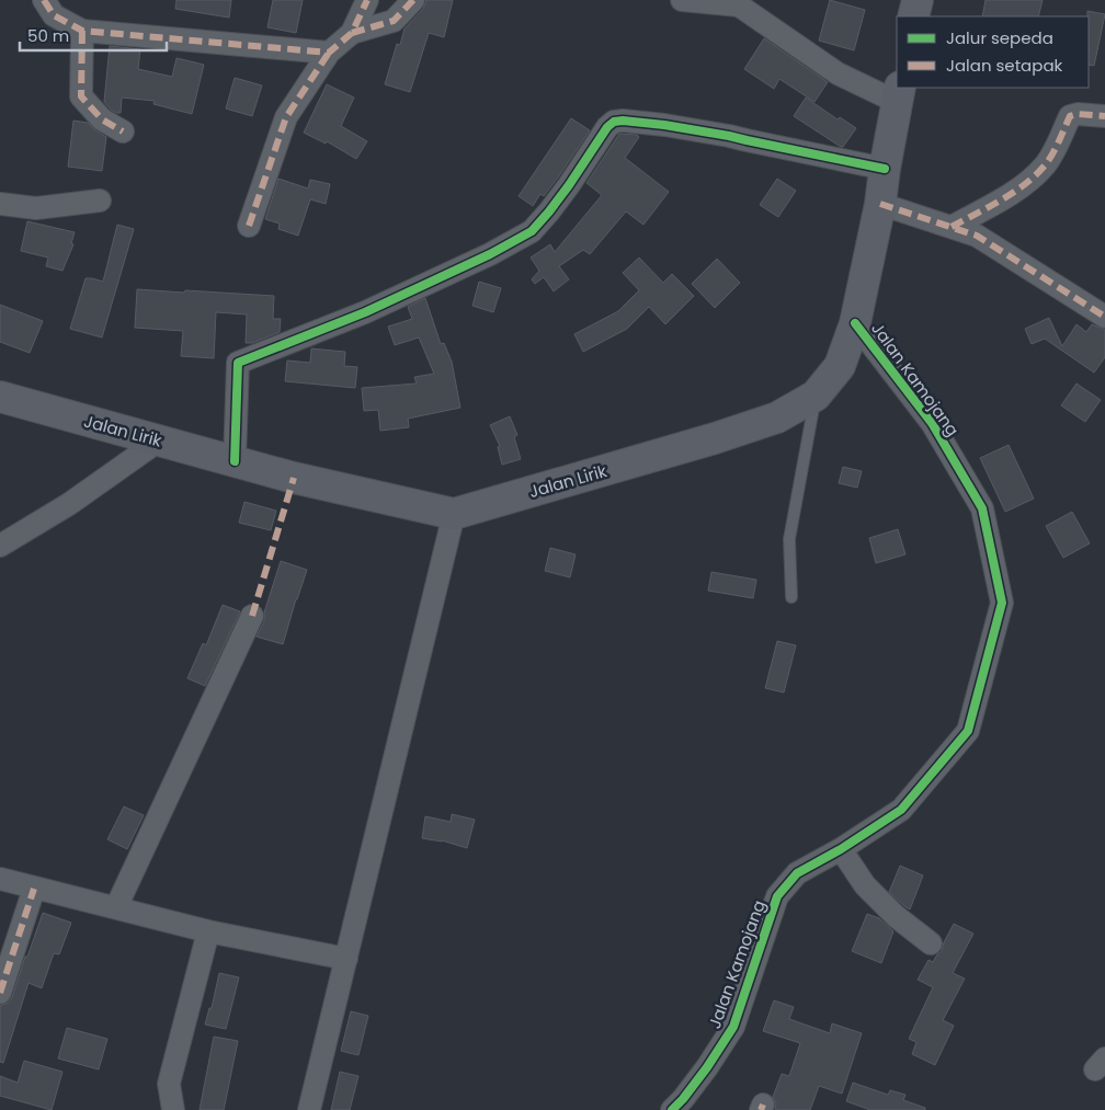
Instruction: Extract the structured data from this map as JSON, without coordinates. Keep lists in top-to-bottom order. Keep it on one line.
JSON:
{"streets":{"main road":["Jalan Lirik"],"street":["Jalan Kamojang"]},"crossings":[["Jalan Kamojang","Jalan Lirik"]],"legend":["Jalur sepeda","Jalan setapak"],"scale_bar":"50 m"}
